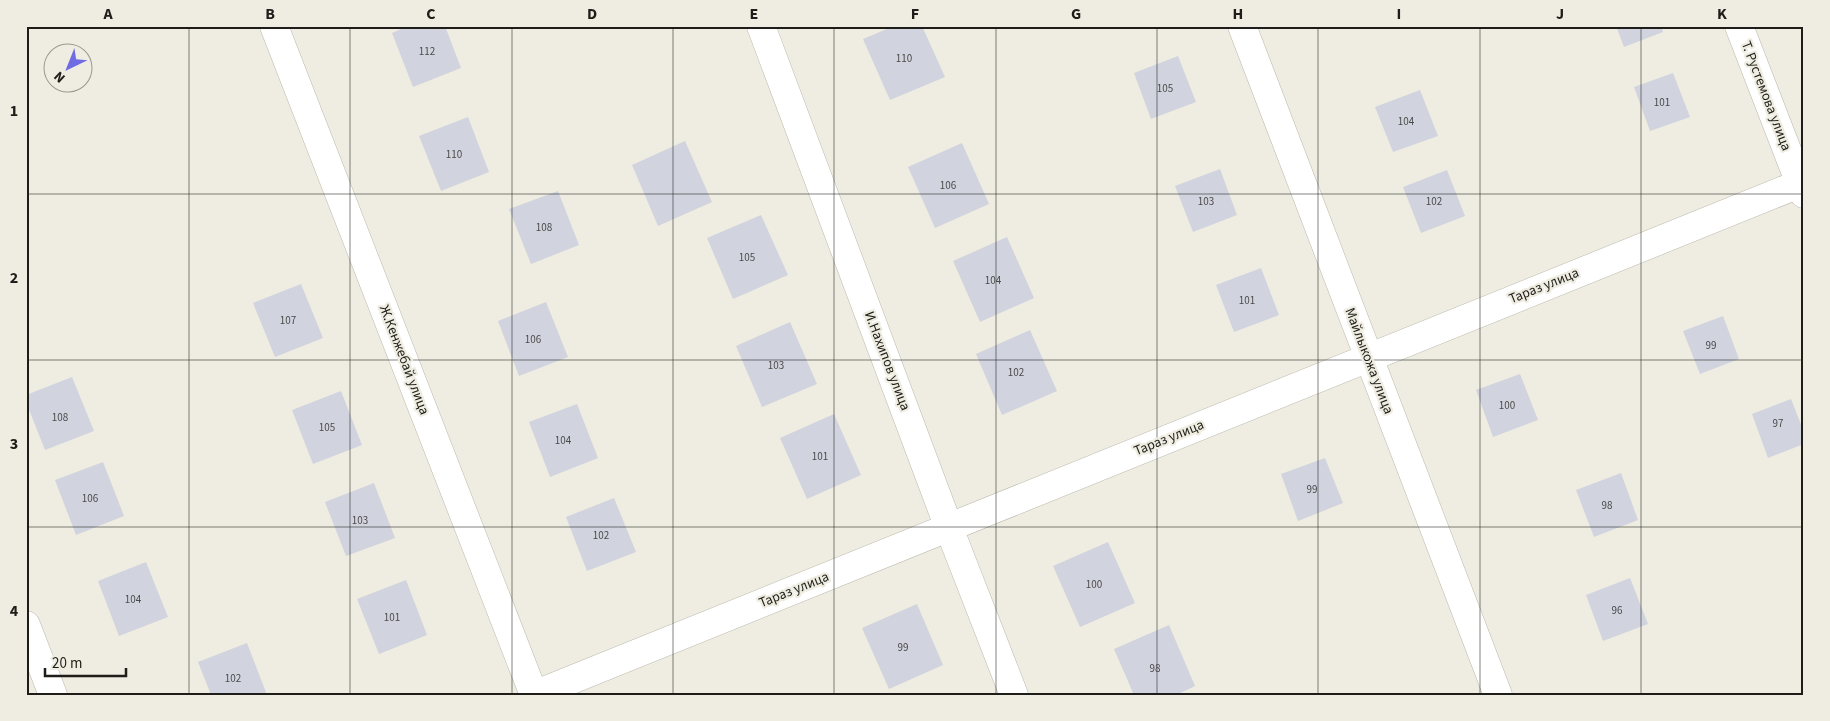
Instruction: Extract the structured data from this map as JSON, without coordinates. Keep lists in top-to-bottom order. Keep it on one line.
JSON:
{"streets":{"street":["Т. Рустемова улица","Тараз улица","Ж.Кенжебай улица","И.Нахипов улица","Майлыкожа улица"]},"crossings":[["Т. Рустемова улица","Тараз улица"],["Тараз улица","Ж.Кенжебай улица"],["Тараз улица","И.Нахипов улица"],["Тараз улица","Майлыкожа улица"]],"house_numbers":["112","110","105","101","104","110","106","103","102","108","105","104","101","107","106","99","103","102","100","108","97","105","104","101","99","106","98","103","102","100","104","96","101","99","98","102"],"scale_bar":"20 m","north":"bottom left","grid":{"columns":["A","B","C","D","E","F","G","H","I","J","K"],"rows":["1","2","3","4"]}}
